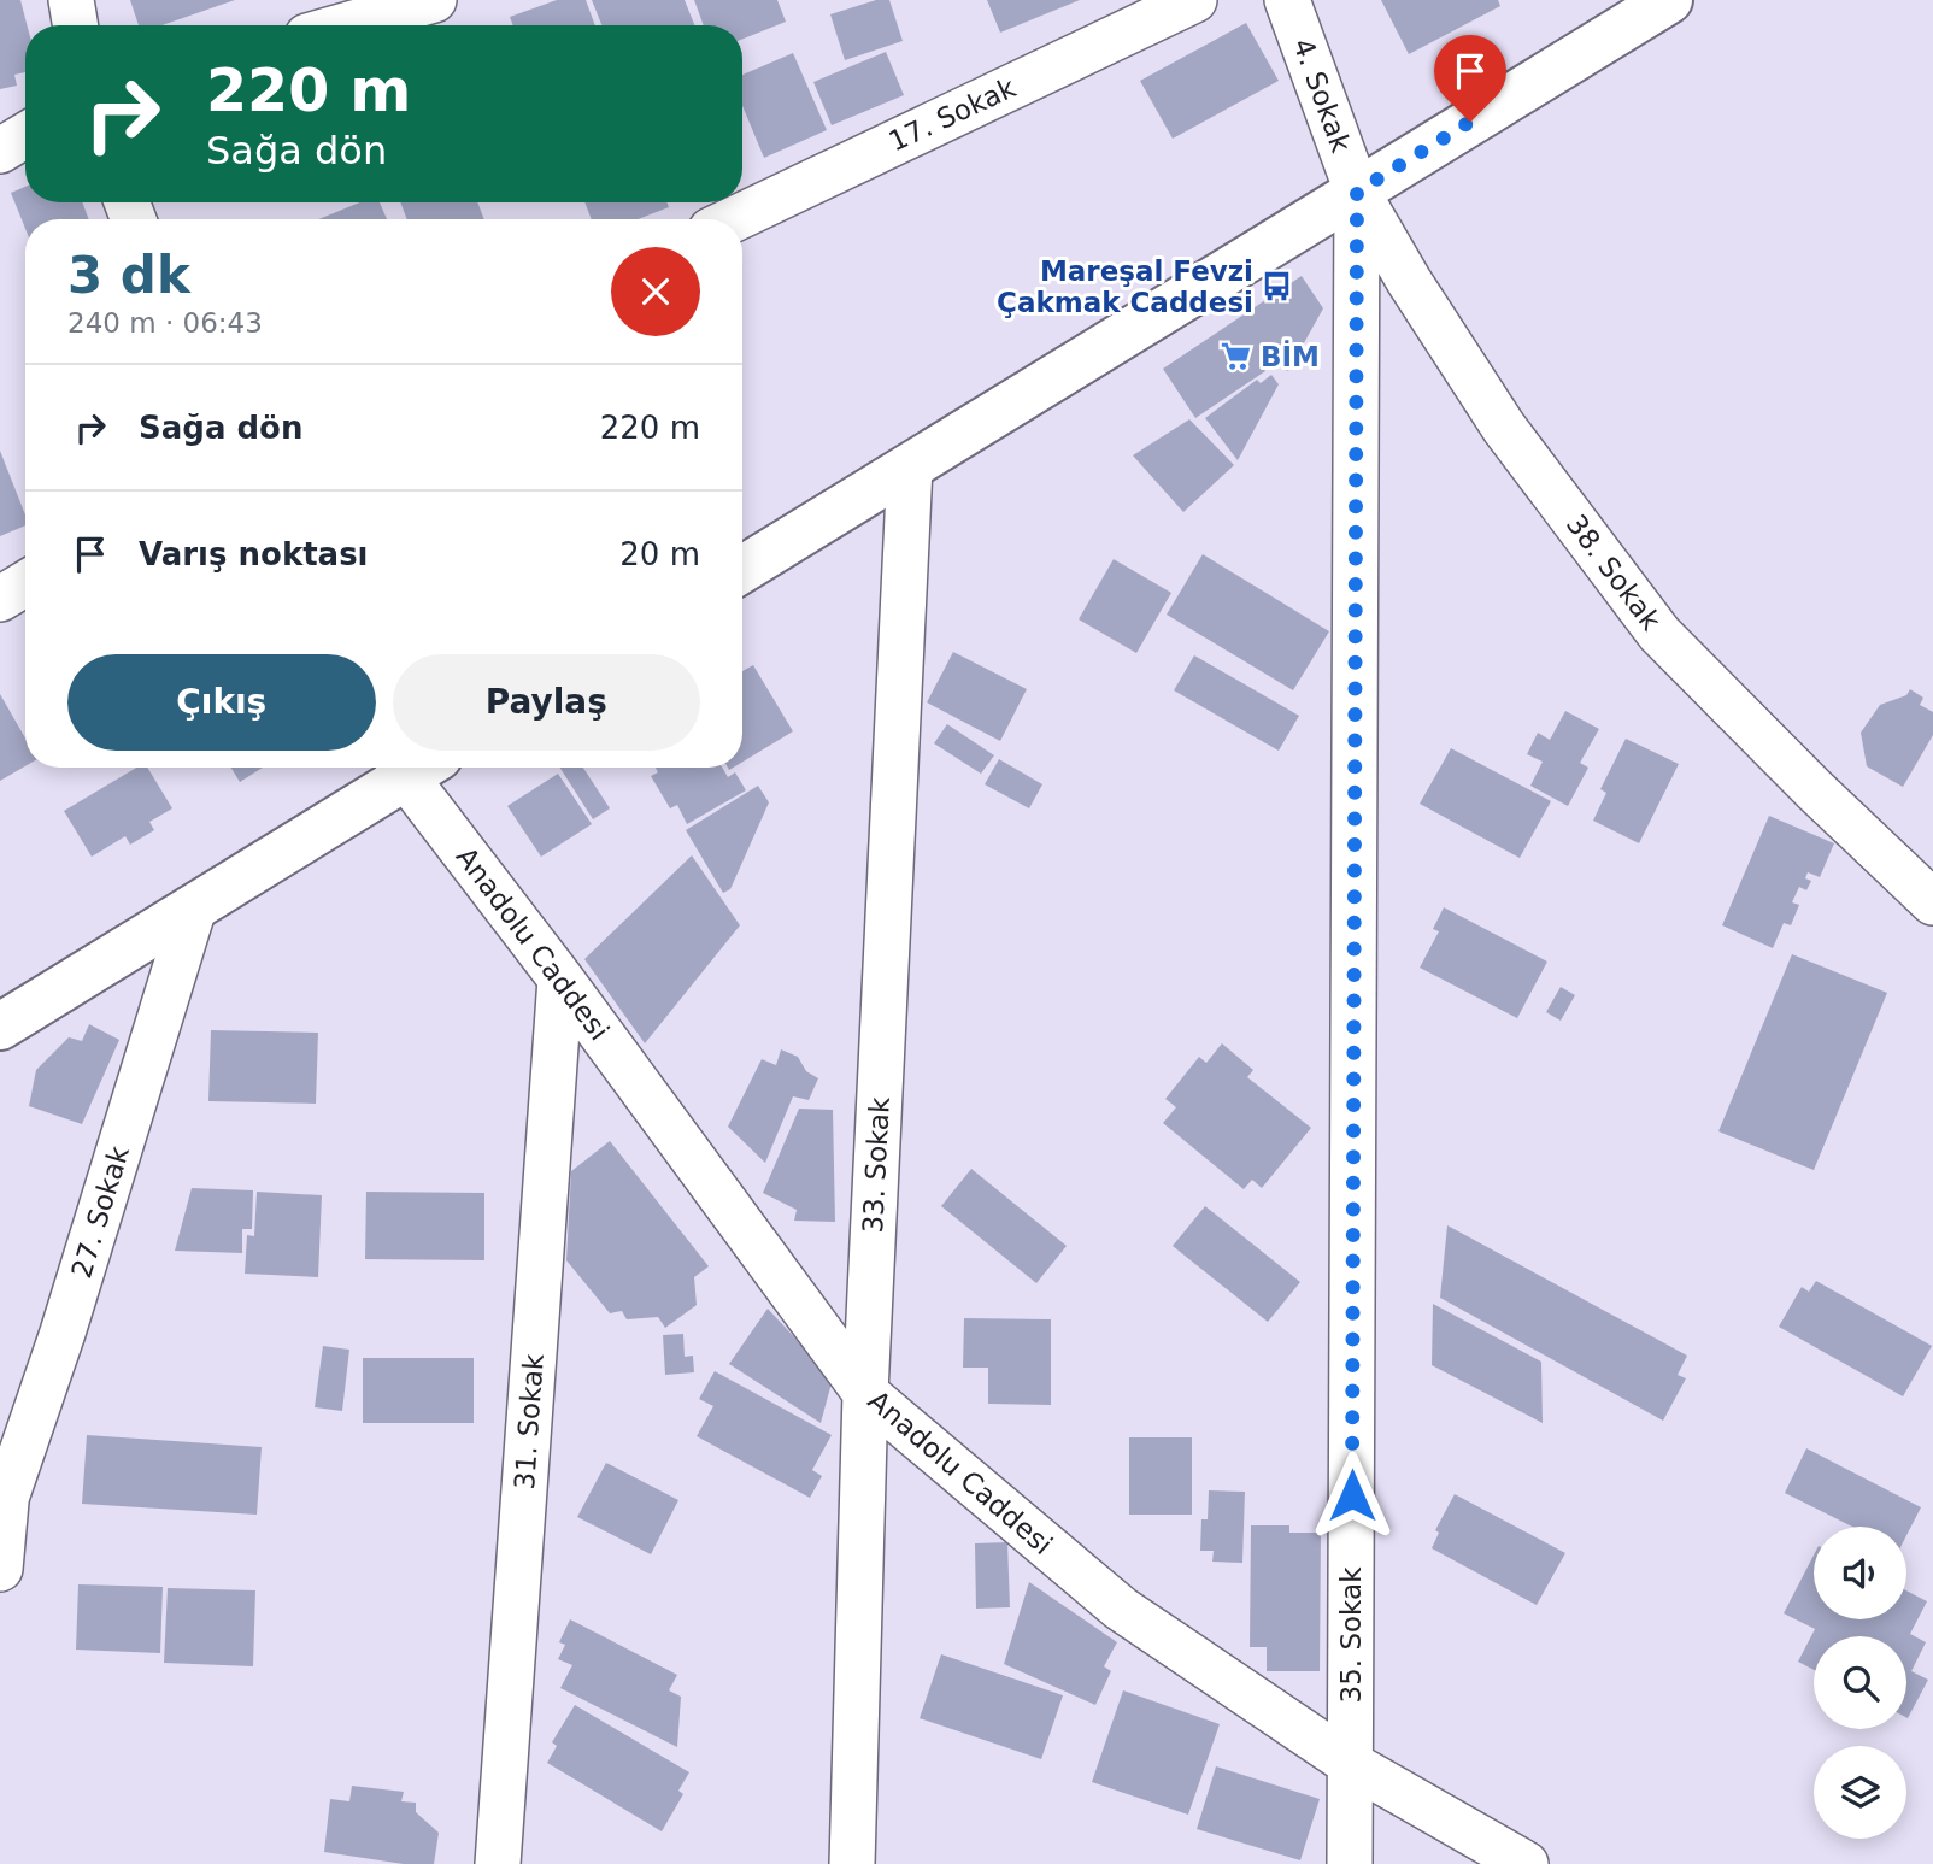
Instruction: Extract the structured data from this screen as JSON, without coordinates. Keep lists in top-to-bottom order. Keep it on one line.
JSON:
{"streets":{"street":["4. Sokak","17. Sokak","38. Sokak","Anadolu Caddesi","33. Sokak","27. Sokak","31. Sokak","35. Sokak"]},"crossings":[["4. Sokak","38. Sokak"],["4. Sokak","35. Sokak"],["38. Sokak","35. Sokak"],["Anadolu Caddesi","33. Sokak"],["Anadolu Caddesi","31. Sokak"],["Anadolu Caddesi","35. Sokak"]],"places":{"bus stop":["Mareşal Fevzi Çakmak Caddesi"],"supermarket":["BİM"]},"page":{"turn":["220 m","Sağa dön"],"heading":["3 dk","240 m · 06:43"],"list":[{"name":"Sağa dön","value":"220 m"},{"name":"Varış noktası","value":"20 m"}],"buttons":["Çıkış","Paylaş"]}}
